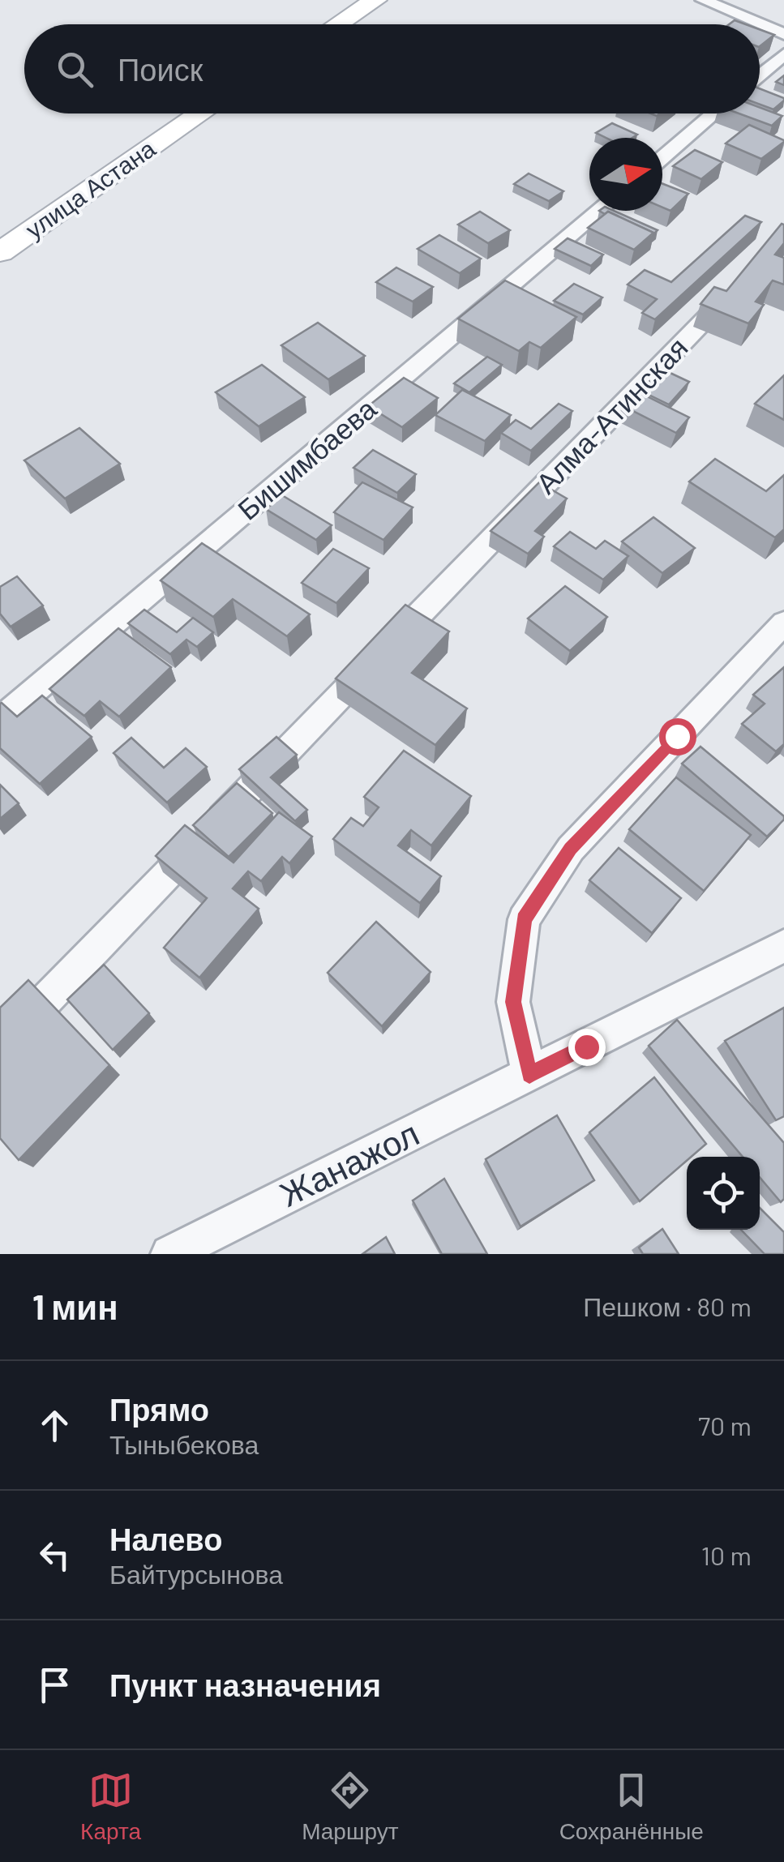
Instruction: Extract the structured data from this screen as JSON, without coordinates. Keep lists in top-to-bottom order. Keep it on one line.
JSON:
{"streets":{"main road":["улица Астана"],"street":["Алма-Атинская","Бишимбаева","Жанажол"]},"north":"right","page":{"search":"Поиск","heading":["1 мин","Пешком · 80 m"],"list":[["Прямо","Тыныбекова","70 m"],["Налево","Байтурсынова","10 m"],"Пункт назначения"],"nav":["Карта","Маршрут","Сохранённые"]}}
